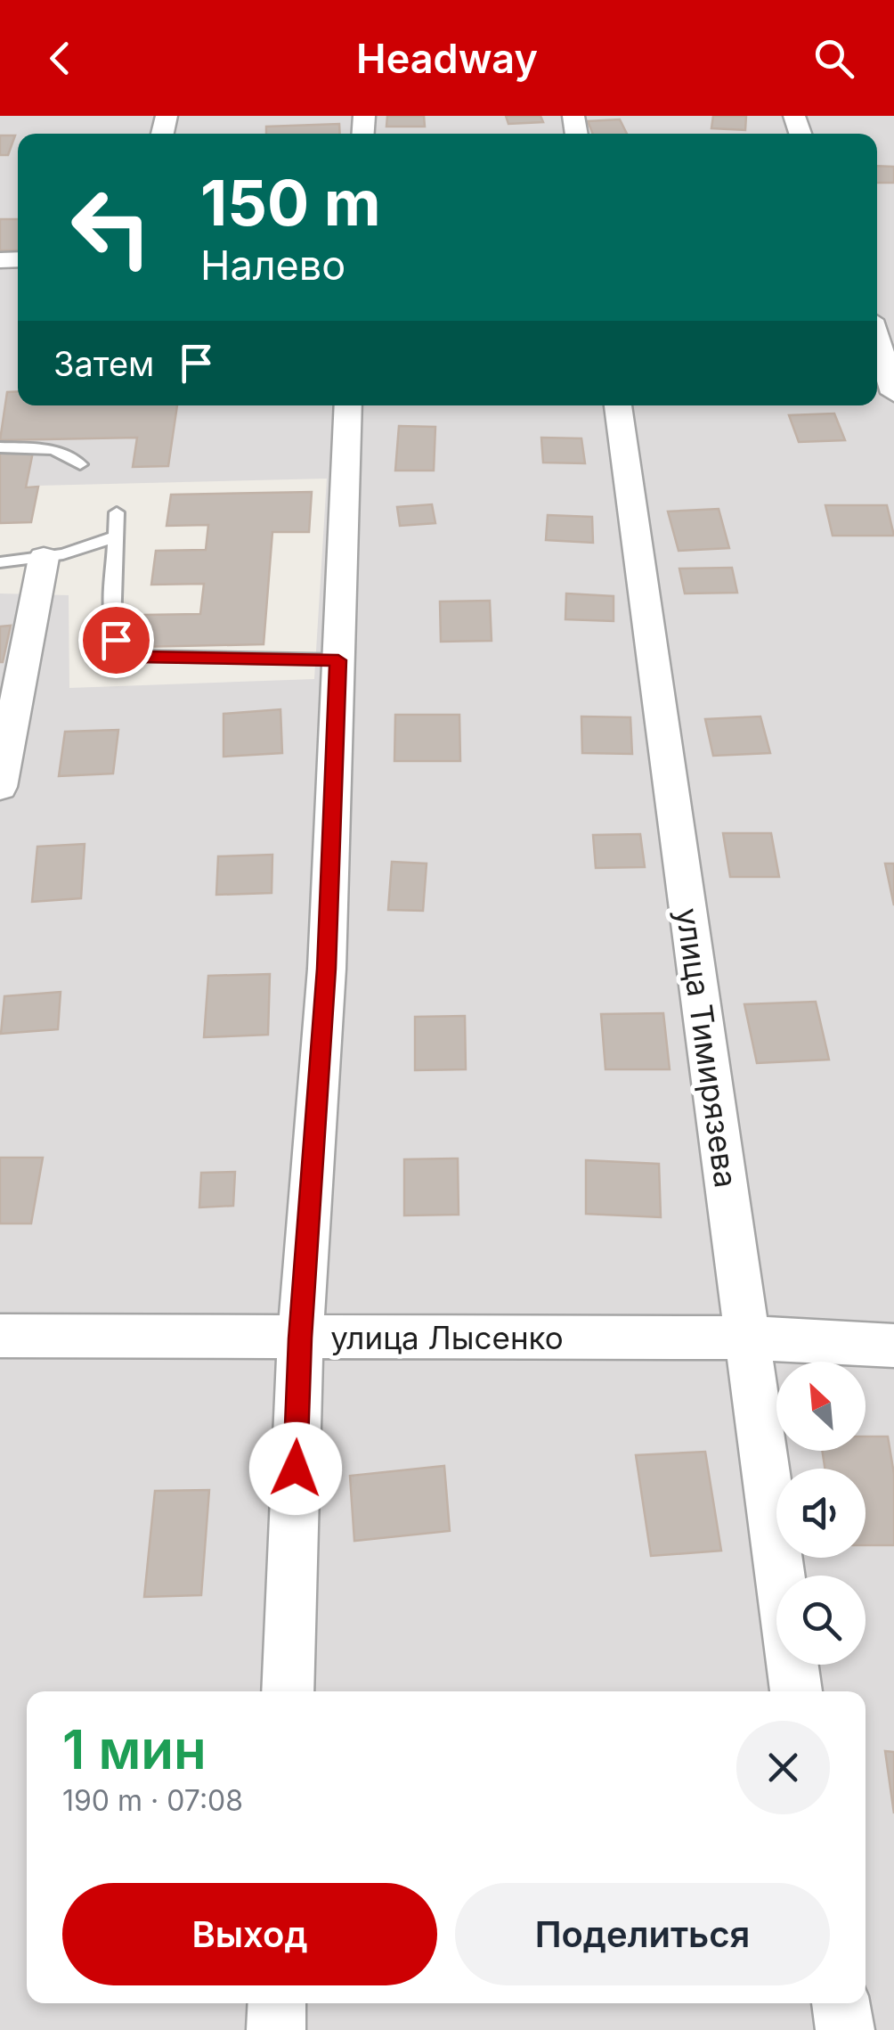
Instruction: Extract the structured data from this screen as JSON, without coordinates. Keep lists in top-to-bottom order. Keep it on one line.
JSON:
{"streets":{"street":["улица Тимирязева","улица Лысенко"]},"crossings":[["улица Тимирязева","улица Лысенко"]],"north":"top left","page":{"header":"Headway","turn":["150 m","Налево"],"then":"Затем","heading":["1 мин","190 m · 07:08"],"buttons":["Выход","Поделиться"]}}
